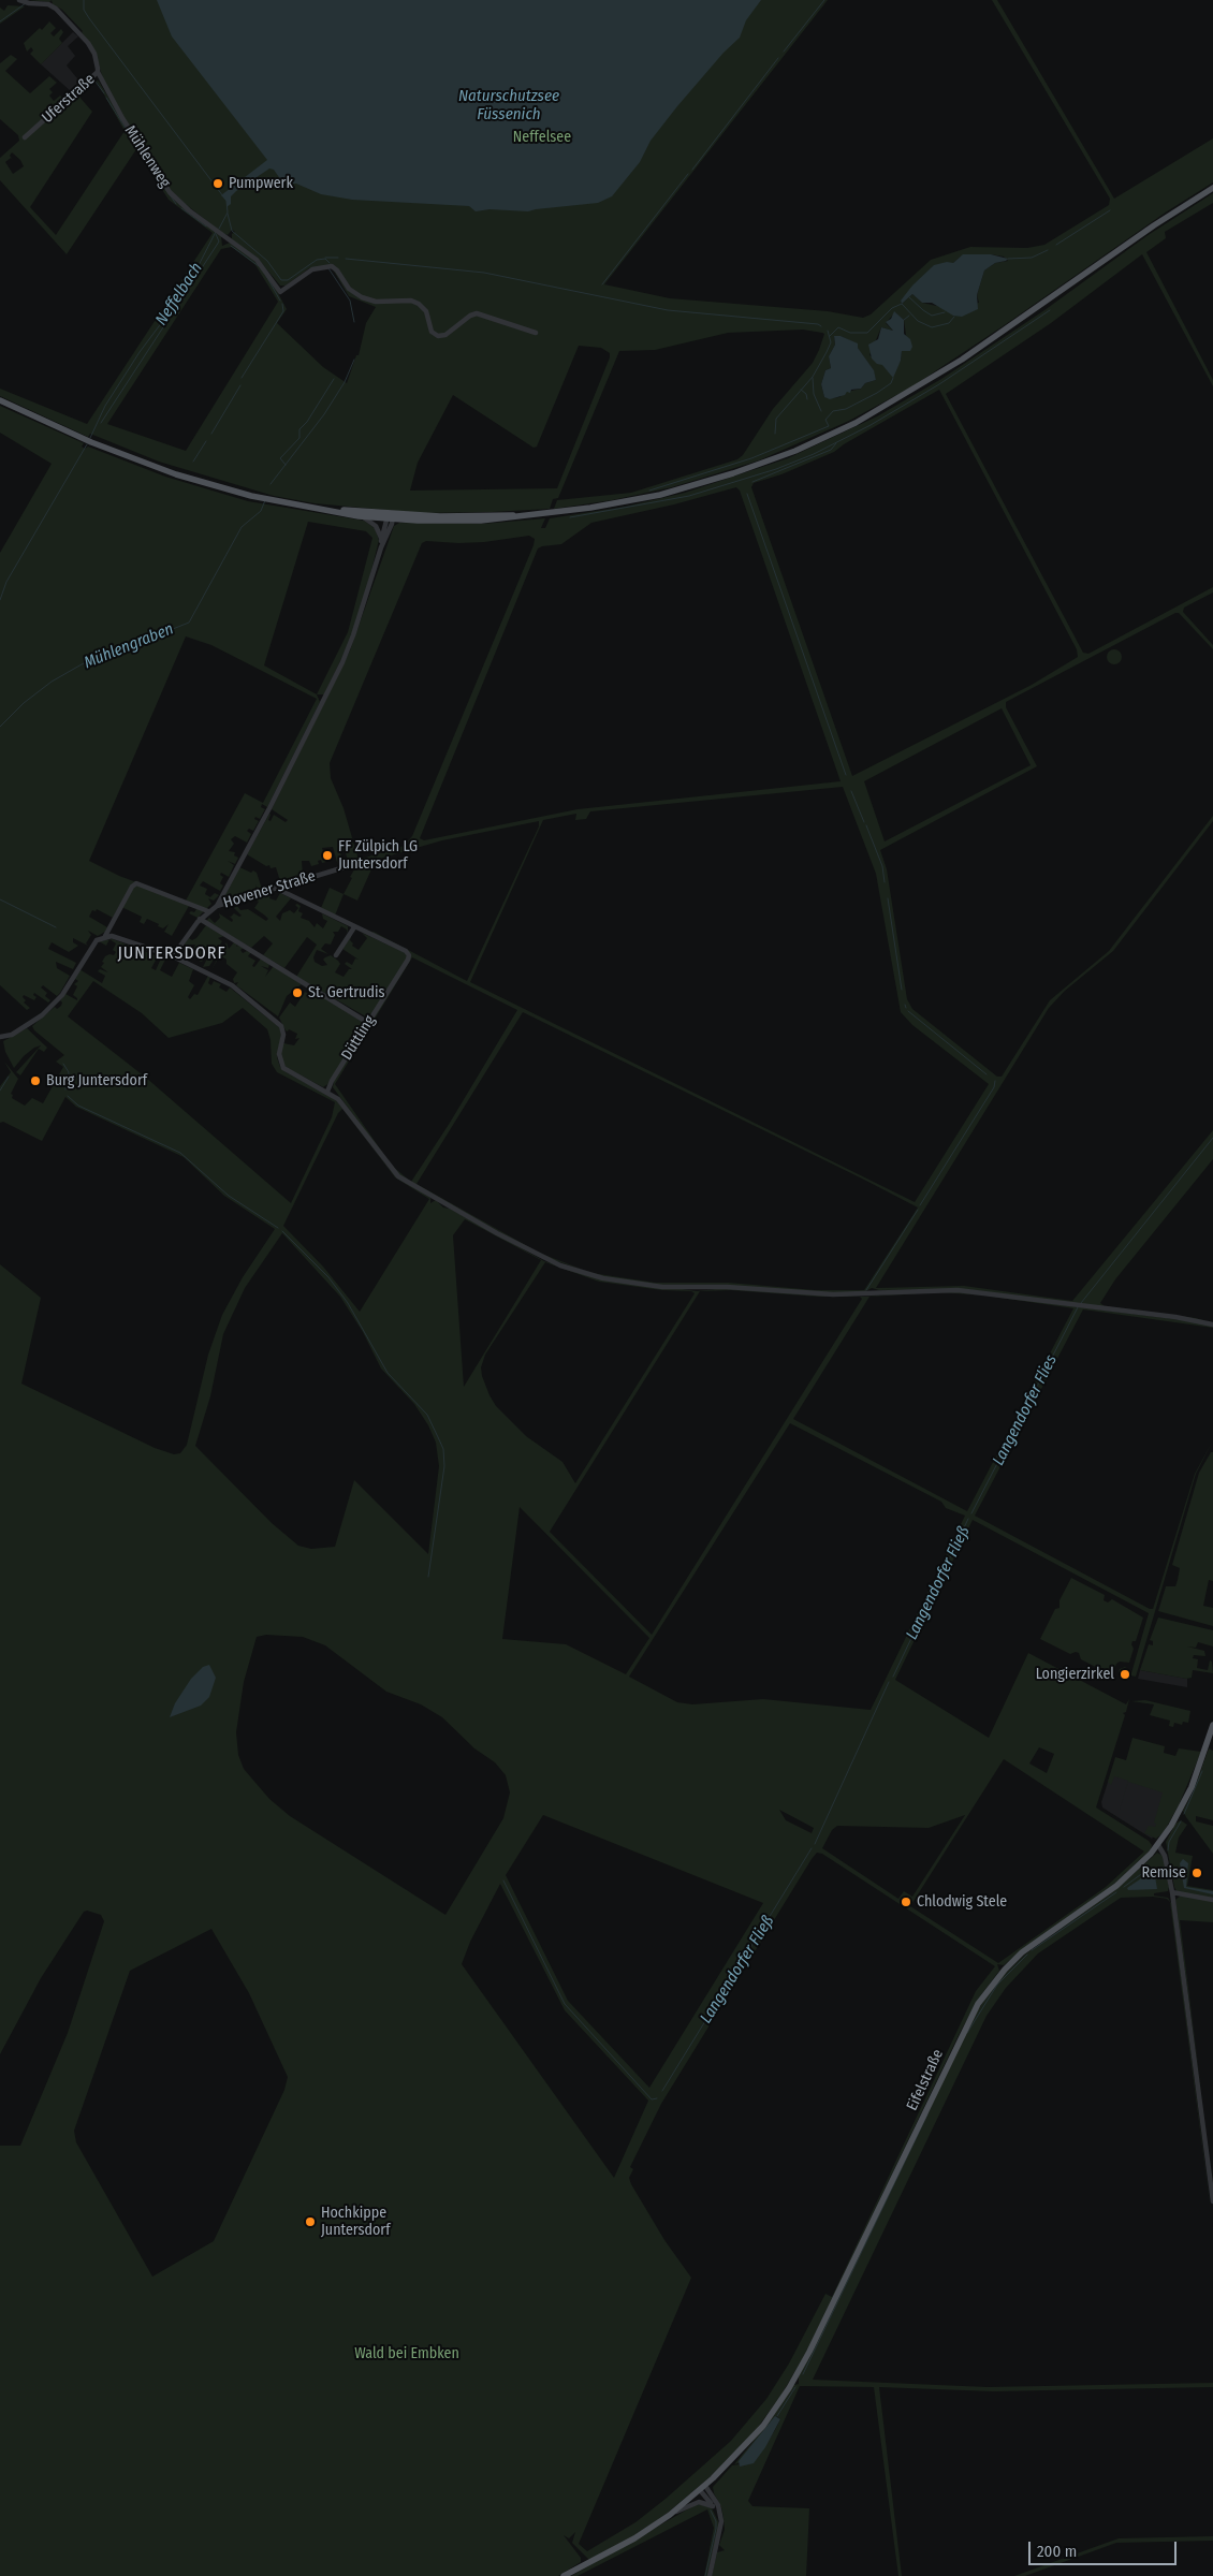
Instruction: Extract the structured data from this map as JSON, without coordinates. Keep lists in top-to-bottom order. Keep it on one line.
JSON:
{"streets":{"main road":["Eifelstraße"],"street":["Uferstraße","Mühlenweg","Hovener Straße","Düttling"]},"crossings":[["Uferstraße","Mühlenweg"],["Hovener Straße","Düttling"]],"districts":["JUNTERSDORF"],"water":["Naturschutzsee Füssenich","Neffelbach","Mühlengraben","Langendorfer Flies","Langendorfer Fließ"],"parks":["Neffelsee","Wald bei Embken"],"places":["Pumpwerk","FF Zülpich LG Juntersdorf","St. Gertrudis","Burg Juntersdorf","Longierzirkel","Remise","Chlodwig Stele","Hochkippe Juntersdorf"],"scale_bar":"200 m"}
